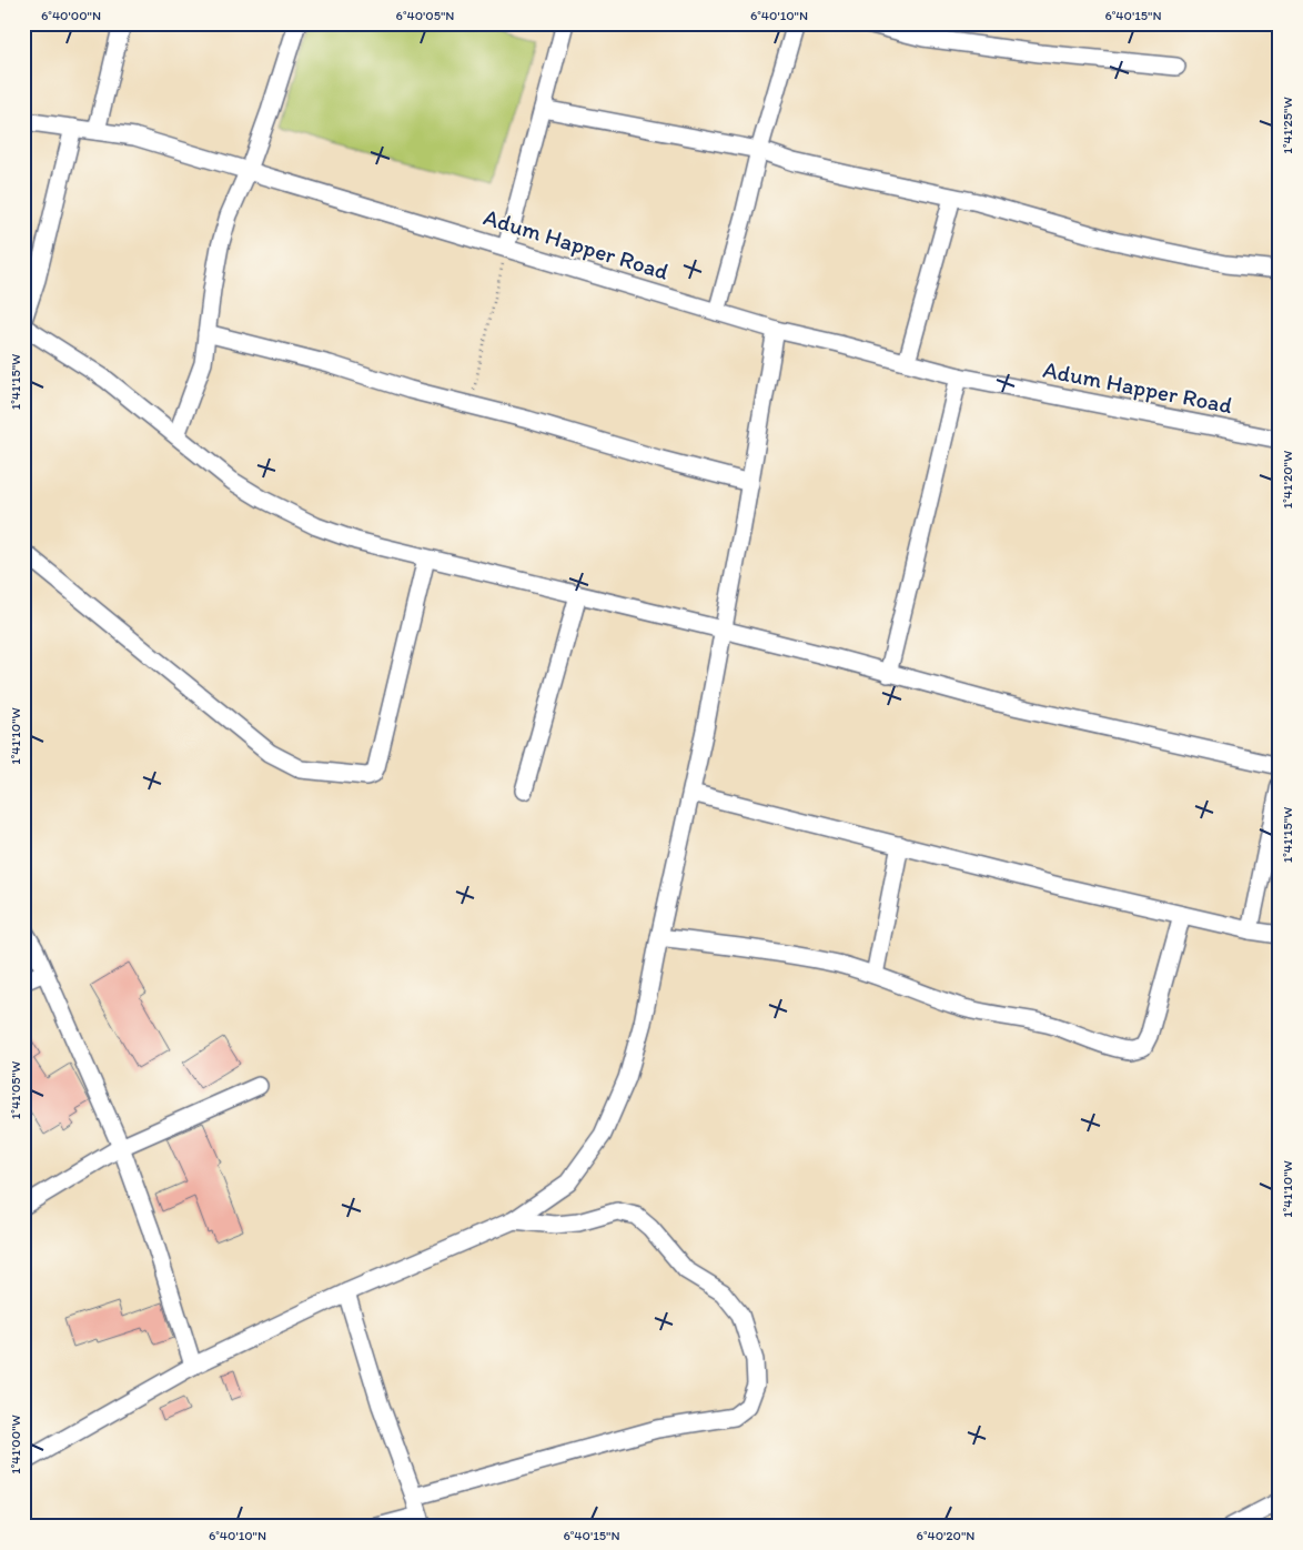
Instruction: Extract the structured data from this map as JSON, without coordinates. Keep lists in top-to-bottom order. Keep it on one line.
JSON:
{"streets":{"street":["Adum Happer Road"]},"coordinates":["6°40'00\"N","6°40'05\"N","6°40'10\"N","6°40'15\"N","1°41'25\"W","1°41'15\"W","1°41'20\"W","1°41'10\"W","1°41'05\"W","1°41'00\"W","6°40'20\"N"]}
